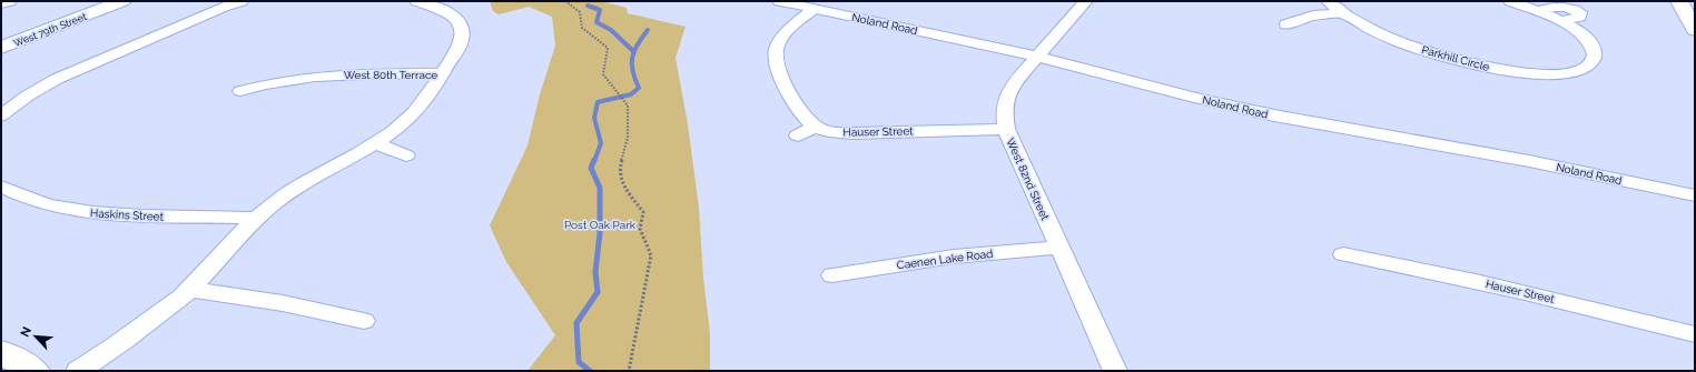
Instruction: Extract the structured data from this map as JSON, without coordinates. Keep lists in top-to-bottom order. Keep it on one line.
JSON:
{"streets":{"street":["Noland Road","West 79th Street","Parkhill Circle","West 80th Terrace","Hauser Street","West 82nd Street","Haskins Street","Caenen Lake Road"]},"crossings":[["Noland Road","West 82nd Street"],["West 80th Terrace","Haskins Street"],["Hauser Street","West 82nd Street"],["West 82nd Street","Caenen Lake Road"]],"parks":["Post Oak Park"],"north":"top left"}
